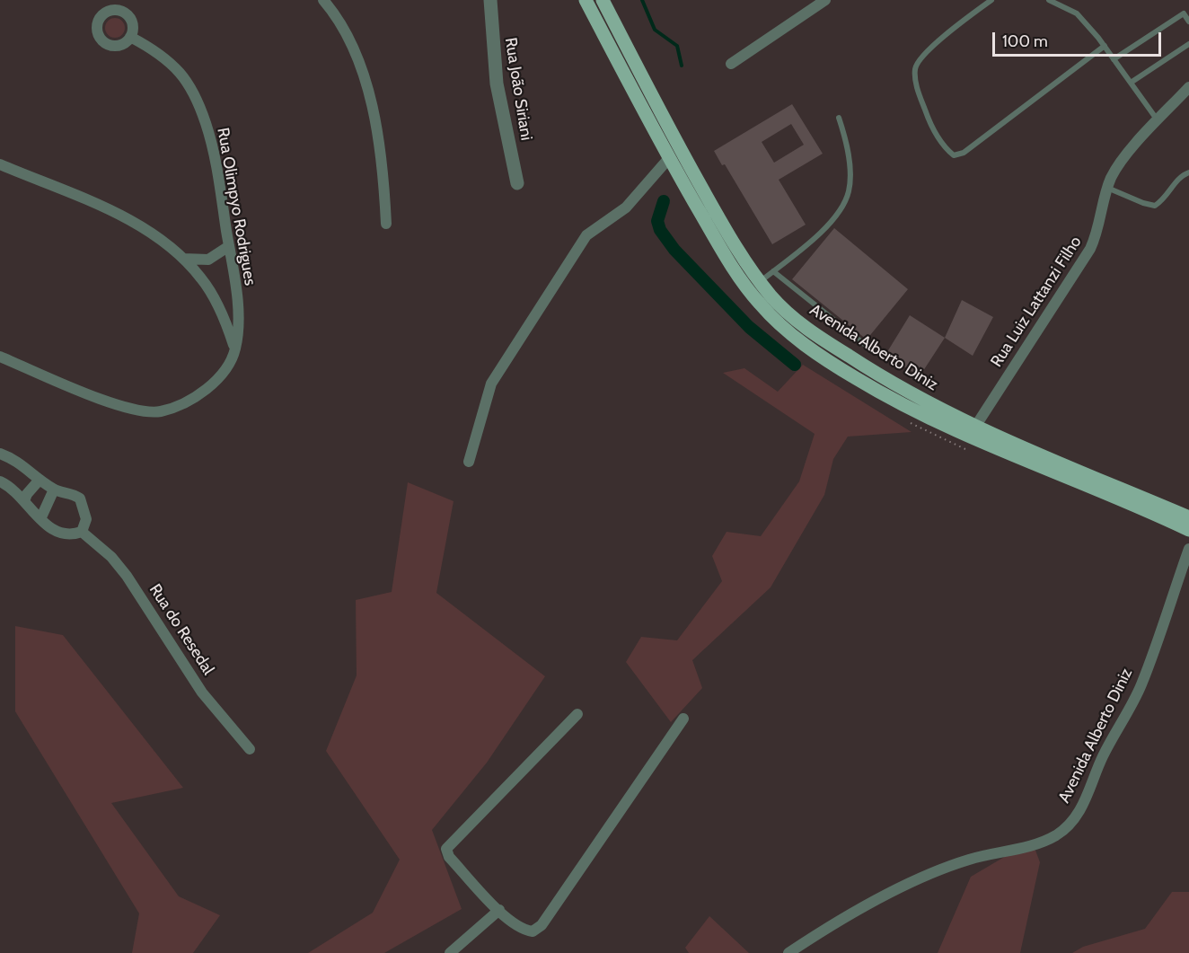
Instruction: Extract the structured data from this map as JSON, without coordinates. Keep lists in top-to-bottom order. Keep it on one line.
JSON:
{"streets":{"main road":["Avenida Alberto Diniz"],"street":["Rua João Siriani","Rua Olimpyo Rodrigues","Rua Luiz Lattanzi Filho","Rua do Resedal"]},"crossings":[["Rua Luiz Lattanzi Filho","Avenida Alberto Diniz"]],"scale_bar":"100 m"}
